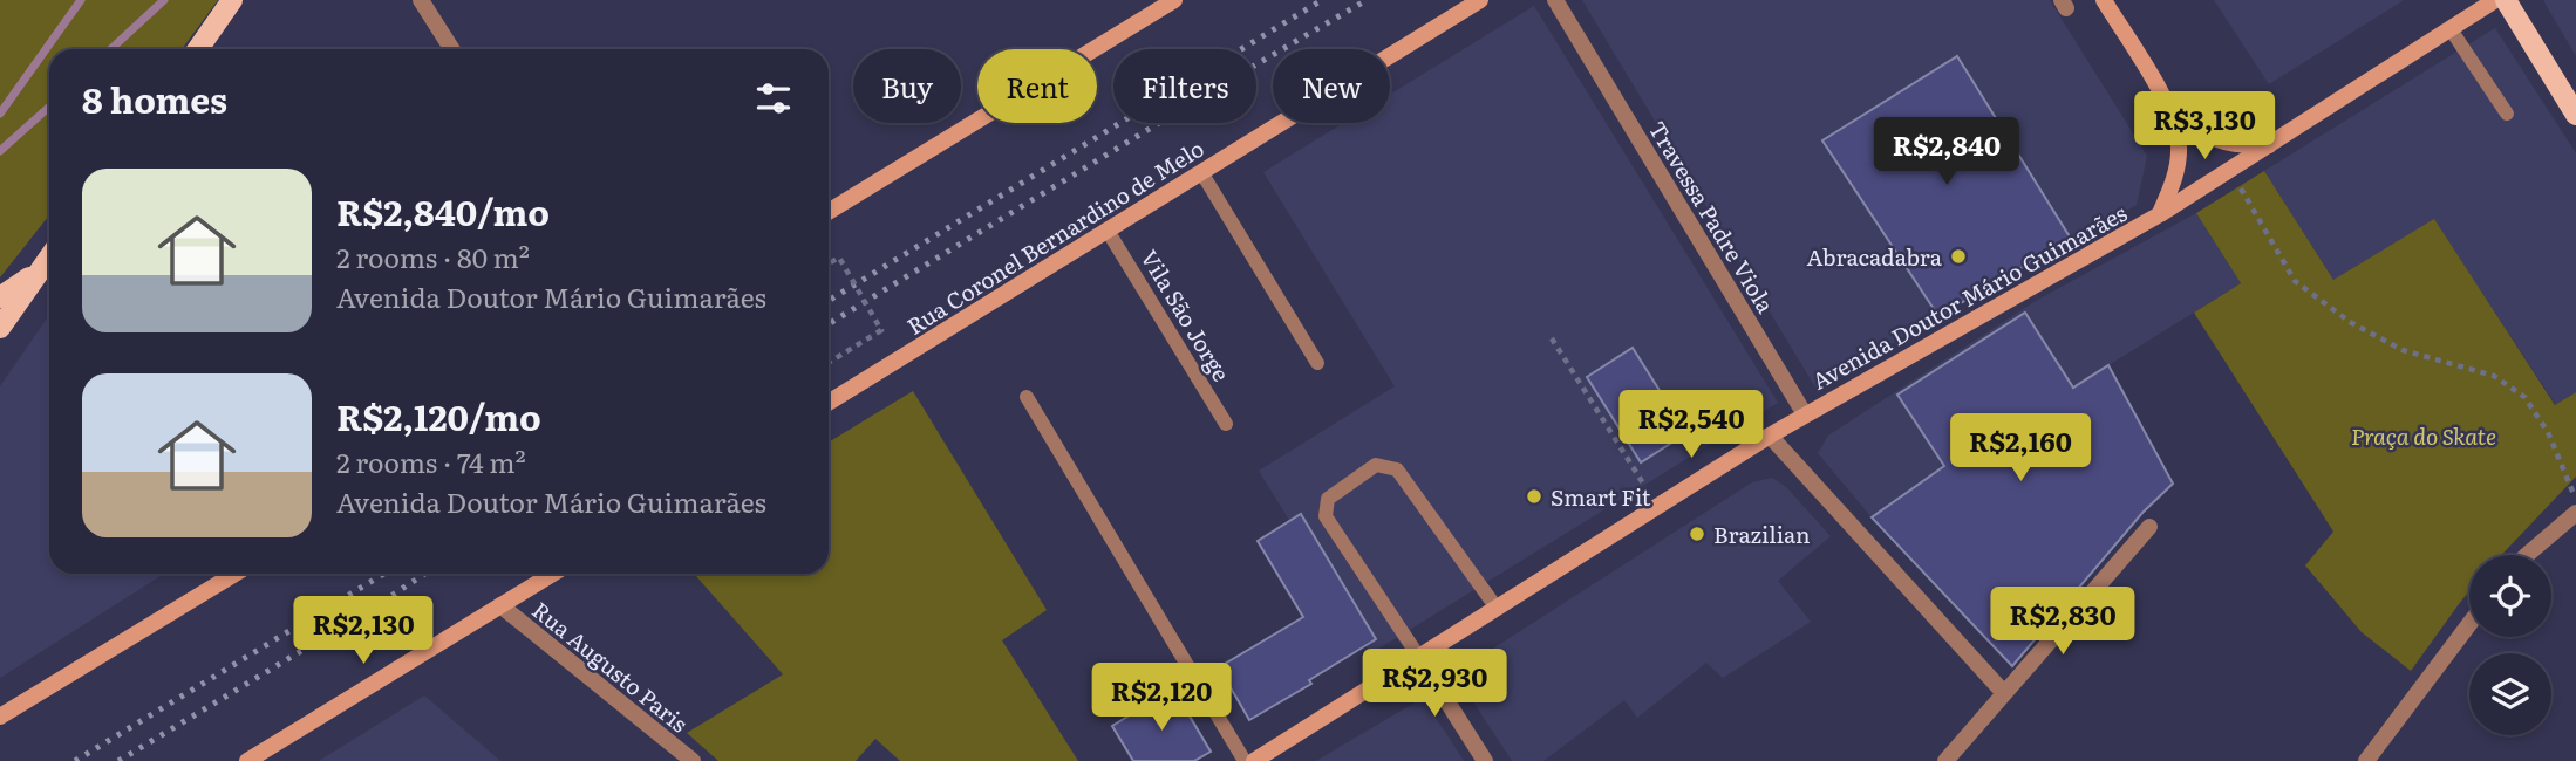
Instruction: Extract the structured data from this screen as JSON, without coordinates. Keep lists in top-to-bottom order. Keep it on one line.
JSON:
{"streets":{"main road":["Rua Coronel Bernardino de Melo","Avenida Doutor Mário Guimarães"],"street":["Travessa Padre Viola","Rua Augusto Paris"],"lane":["Vila São Jorge"]},"crossings":[["Travessa Padre Viola","Avenida Doutor Mário Guimarães"],["Rua Coronel Bernardino de Melo","Vila São Jorge"]],"parks":["Praça do Skate"],"places":["Abracadabra","Smart Fit","Brazilian"],"page":{"chip":["Buy","Rent","Filters","New"],"heading":"8 homes","price":["R$3,130","R$2,840","R$2,540","R$2,160","R$2,830","R$2,130","R$2,930","R$2,120"],"list":[{"name":"R$2,840/mo","note":"2 rooms · 80 m² · Avenida Doutor Mário Guimarães"},{"name":"R$2,120/mo","note":"2 rooms · 74 m² · Avenida Doutor Mário Guimarães"}]}}
